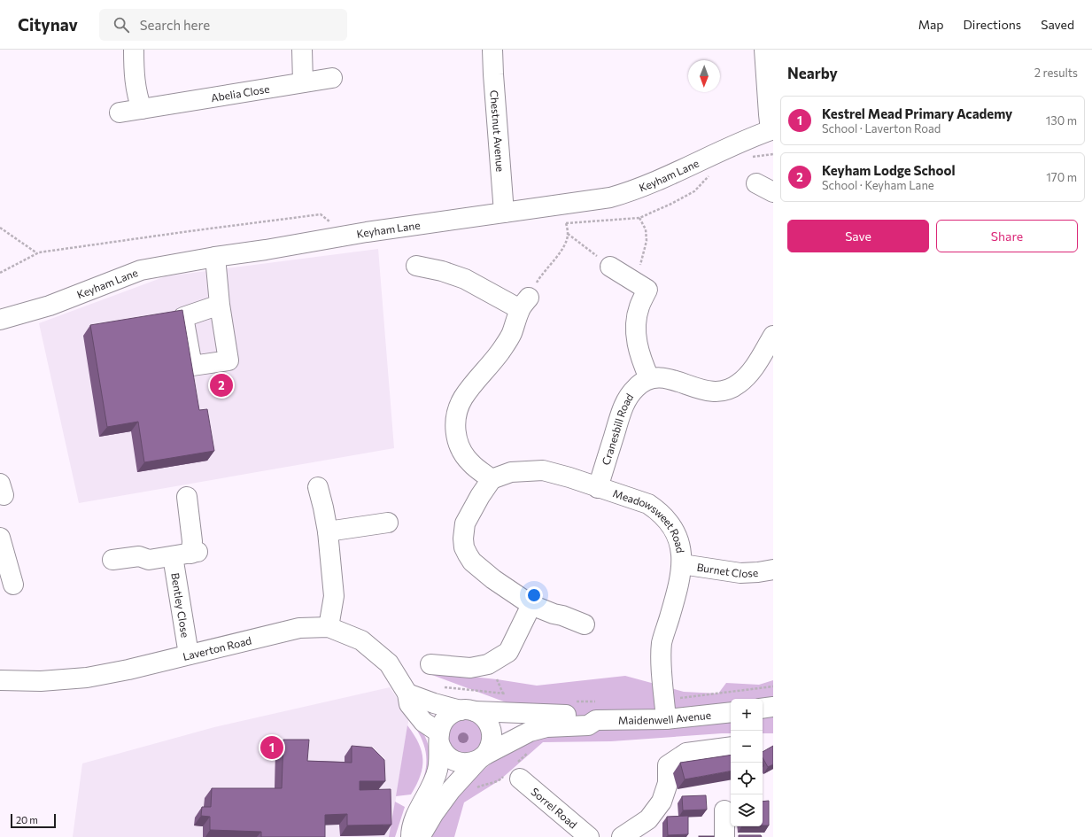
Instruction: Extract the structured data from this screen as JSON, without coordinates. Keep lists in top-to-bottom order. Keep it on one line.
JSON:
{"streets":{"street":["Abelia Close","Chestnut Avenue","Keyham Lane","Cranesbill Road","Meadowsweet Road","Burnet Close","Bentley Close","Laverton Road","Maidenwell Avenue","Sorrel Road"]},"crossings":[["Chestnut Avenue","Keyham Lane"],["Cranesbill Road","Meadowsweet Road"],["Meadowsweet Road","Burnet Close"],["Meadowsweet Road","Maidenwell Avenue"],["Bentley Close","Laverton Road"],["Laverton Road","Maidenwell Avenue"]],"scale_bar":"20 m","north":"bottom","page":{"header":"Citynav","search":"Search here","nav":["Map","Directions","Saved"],"heading":["Nearby","2 results"],"list":[{"mark":"1","name":"Kestrel Mead Primary Academy","note":"School · Laverton Road","value":"130 m"},{"mark":"2","name":"Keyham Lodge School","note":"School · Keyham Lane","value":"170 m"}],"buttons":["Save","Share"],"pins":["2","1"],"map_buttons":["+","−"],"scale":"20 m"}}
